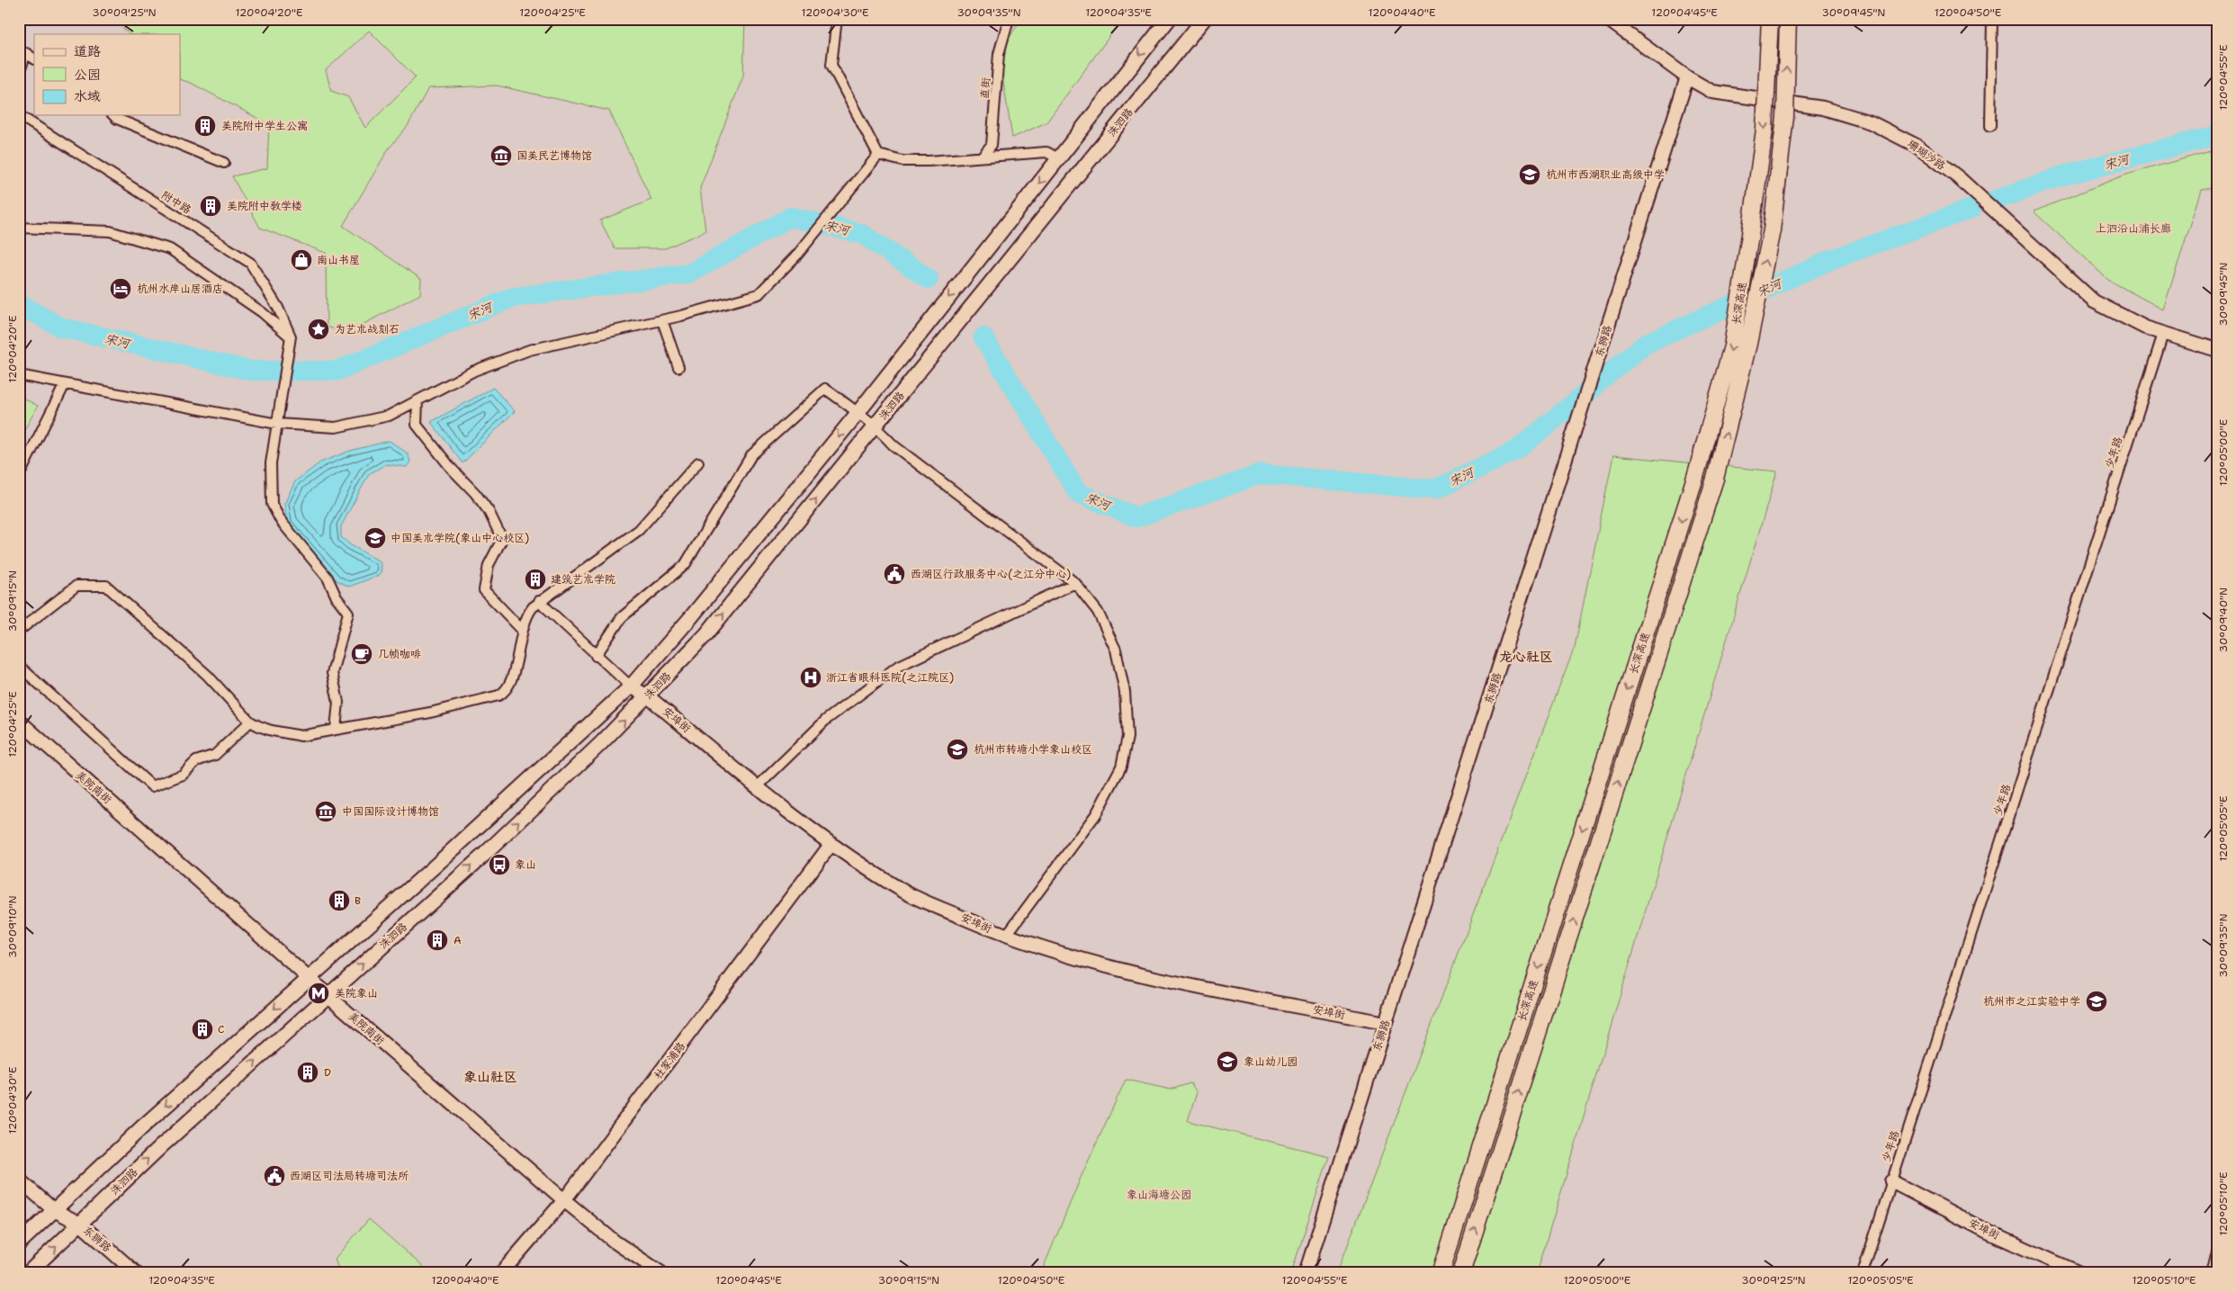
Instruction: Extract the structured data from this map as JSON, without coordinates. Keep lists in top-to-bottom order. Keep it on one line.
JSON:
{"streets":{"highway":["长深高速"],"main road":["洙泗路"],"street":["直街","珊瑚沙路","附中路","东狮路","少年路","安埠街","美院南街","杜家浦路"]},"crossings":[["洙泗路","东狮路"],["洙泗路","安埠街"],["洙泗路","美院南街"],["珊瑚沙路","东狮路"],["珊瑚沙路","少年路"],["东狮路","安埠街"],["少年路","安埠街"],["安埠街","杜家浦路"],["美院南街","杜家浦路"]],"districts":["龙心社区","象山社区"],"water":["宋河"],"parks":["上泗沿山浦长廊","象山海塘公园"],"places":{"building":["美院附中学生公寓","美院附中教学楼","建筑艺术学院","B","A","C","D"],"museum":["国美民艺博物馆","中国国际设计博物馆"],"school or university":["杭州市西湖职业高级中学","中国美术学院(象山中心校区)","杭州市转塘小学象山校区","杭州市之江实验中学","象山幼儿园"],"shop":["南山书屋"],"hotel":["杭州水岸山居酒店"],"place":["为艺术战刻石"],"public building":["西湖区行政服务中心(之江分中心)","西湖区司法局转塘司法所"],"cafe":["几帧咖啡"],"hospital":["浙江省眼科医院(之江院区)"],"bus stop":["象山"],"metro station":["美院象山"]},"legend":["道路","公园","水域"],"coordinates":["30°09'25\"N","120°04'20\"E","120°04'25\"E","120°04'30\"E","30°09'35\"N","120°04'35\"E","120°04'40\"E","120°04'45\"E","30°09'45\"N","120°04'50\"E","120°04'55\"E","120°05'00\"E","30°09'15\"N","30°09'40\"N","120°05'05\"E","30°09'10\"N","120°05'10\"E"]}
